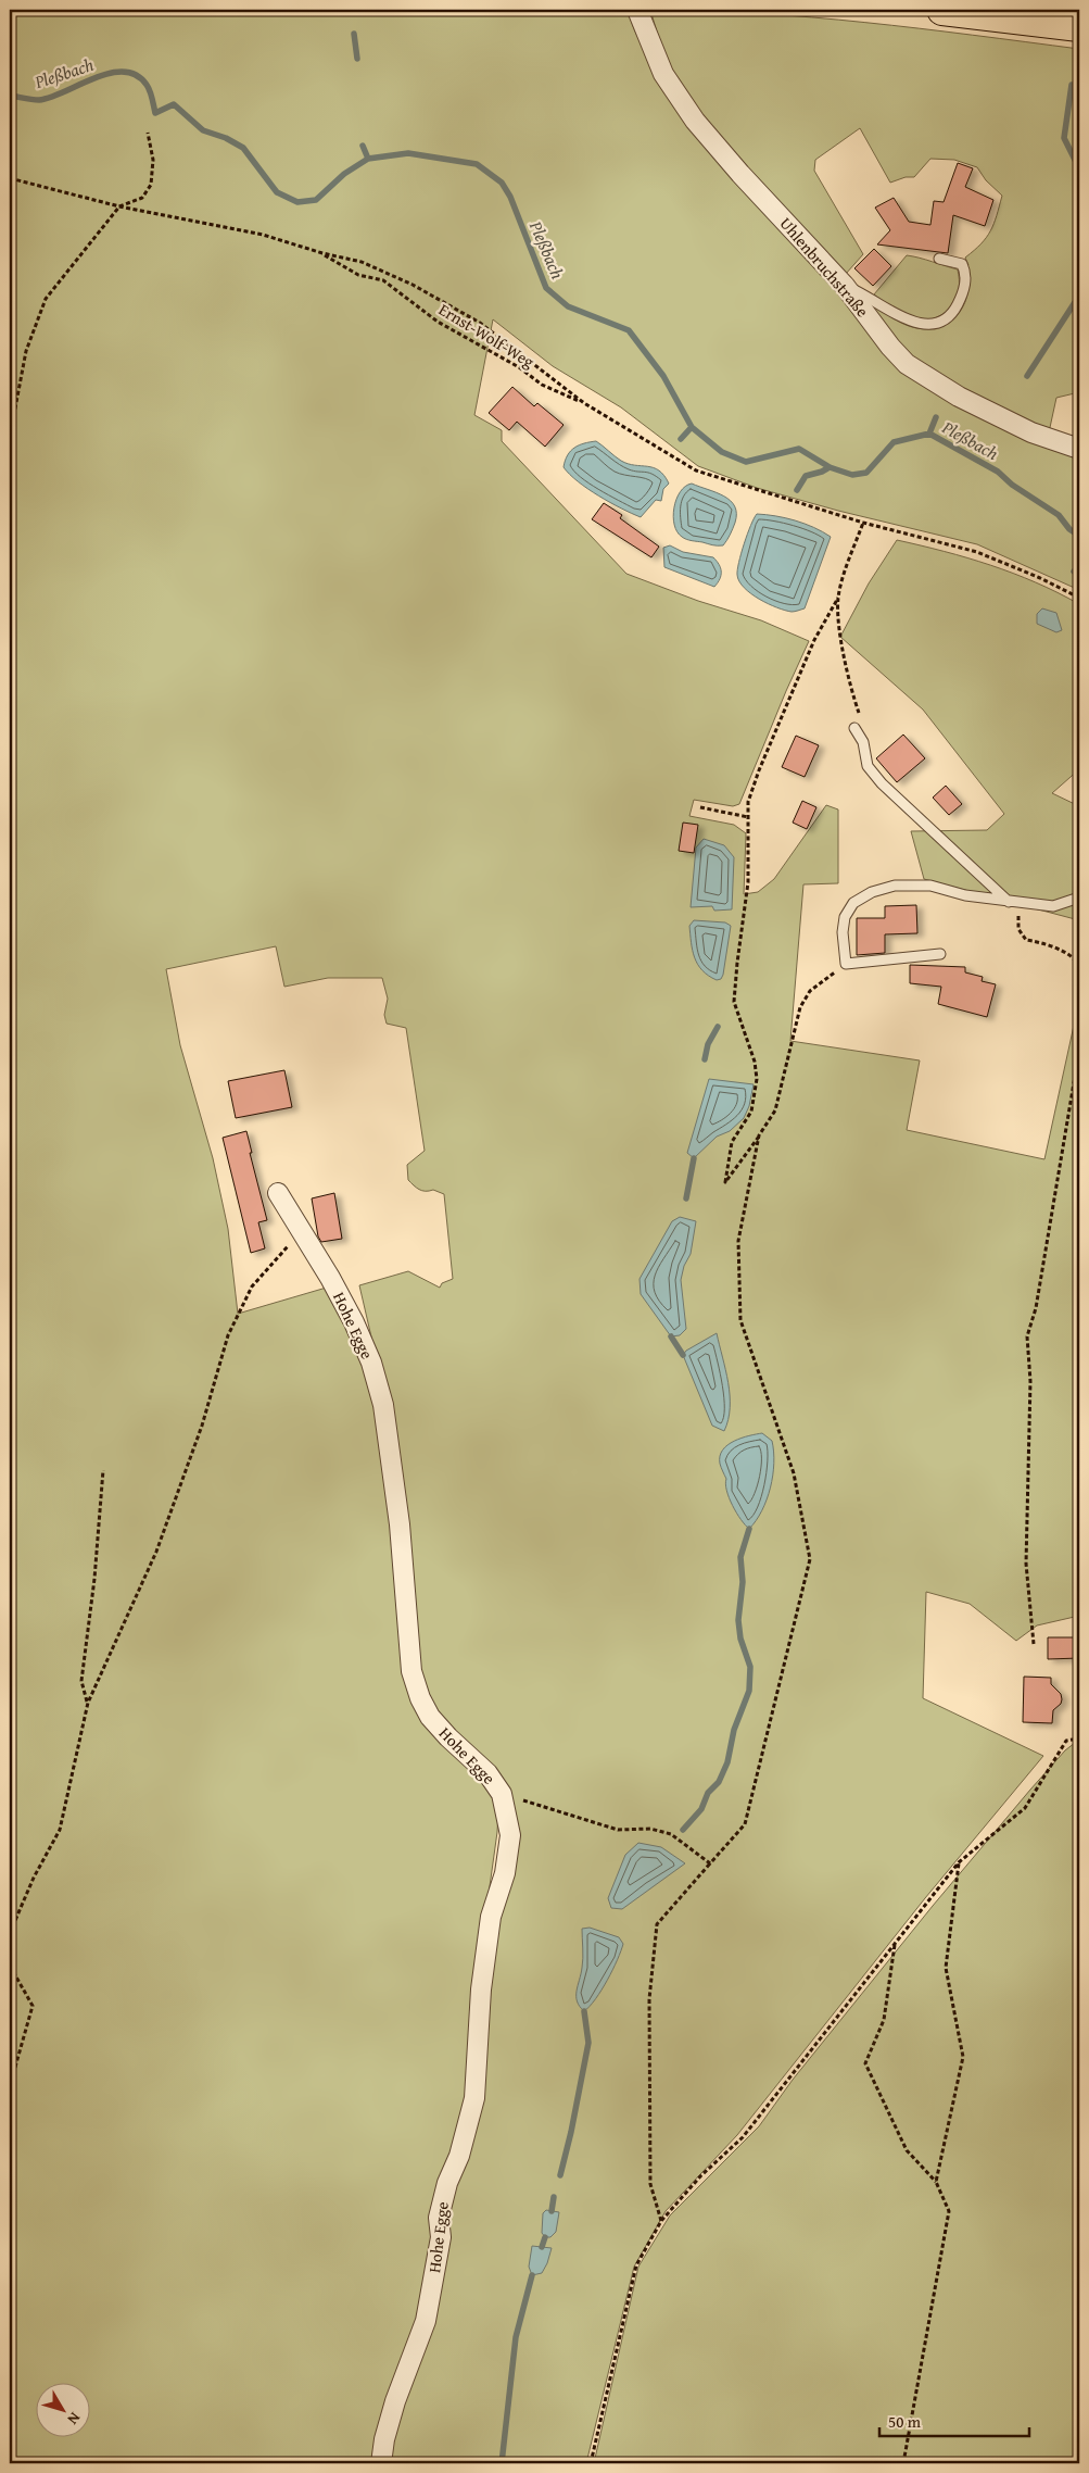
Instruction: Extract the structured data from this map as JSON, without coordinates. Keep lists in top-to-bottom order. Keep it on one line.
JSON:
{"streets":{"street":["Uhlenbruchstraße","Hohe Egge"],"path":["Ernst-Wolf-Weg"]},"water":["Pleßbach"],"scale_bar":"50 m","north":"bottom right"}
